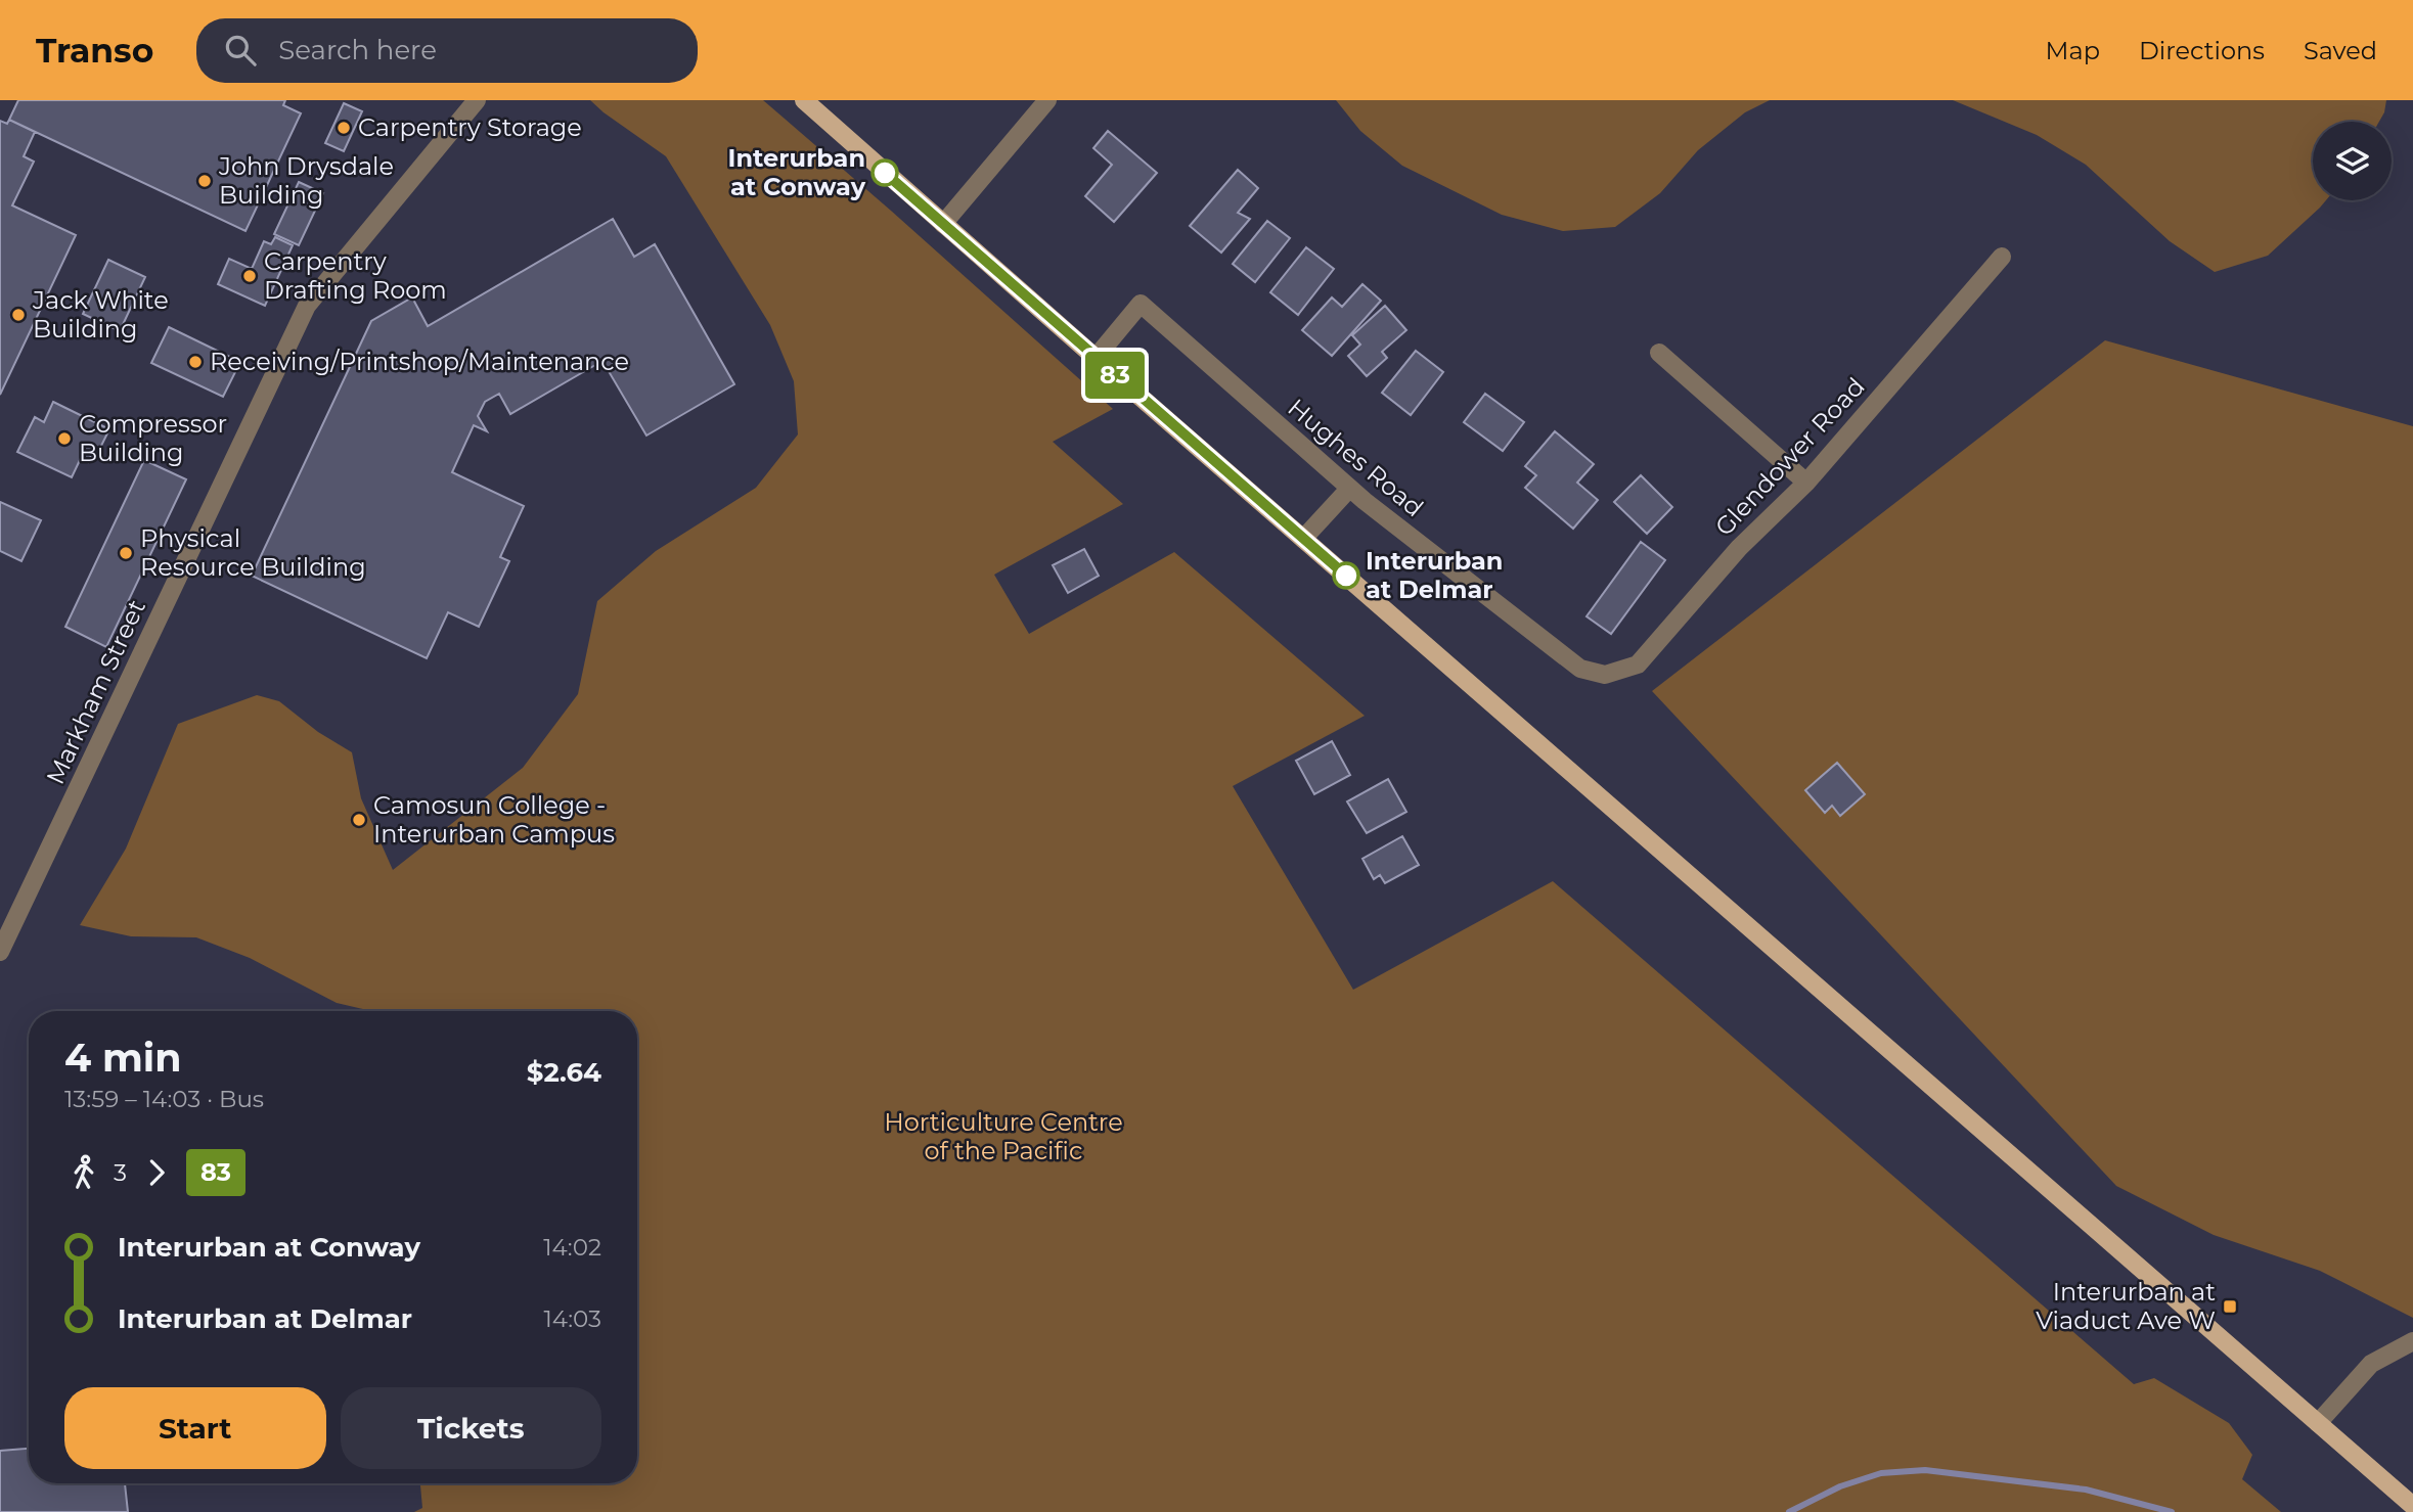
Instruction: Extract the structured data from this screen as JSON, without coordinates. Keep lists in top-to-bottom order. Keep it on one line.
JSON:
{"streets":{"street":["Glendower Road","Hughes Road","Markham Street"]},"crossings":[["Glendower Road","Hughes Road"]],"parks":["Horticulture Centre of the Pacific"],"places":{"other":["Carpentry Storage","Interurban at Conway","John Drysdale Building","Carpentry Drafting Room","Jack White Building","Receiving/Printshop/Maintenance","Compressor Building","Physical Resource Building","Interurban at Delmar","Camosun College - Interurban Campus"],"transit":["Interurban at Viaduct Ave W"]},"lines":["bus line 83"],"page":{"header":"Transo","search":"Search here","nav":["Map","Directions","Saved"],"on_map":"83","heading":["4 min","13:59 – 14:03 · Bus","$2.64"],"legs":["3","83"],"list":[{"name":"Interurban at Conway","value":"14:02"},{"name":"Interurban at Delmar","value":"14:03"}],"buttons":["Start","Tickets"]}}
